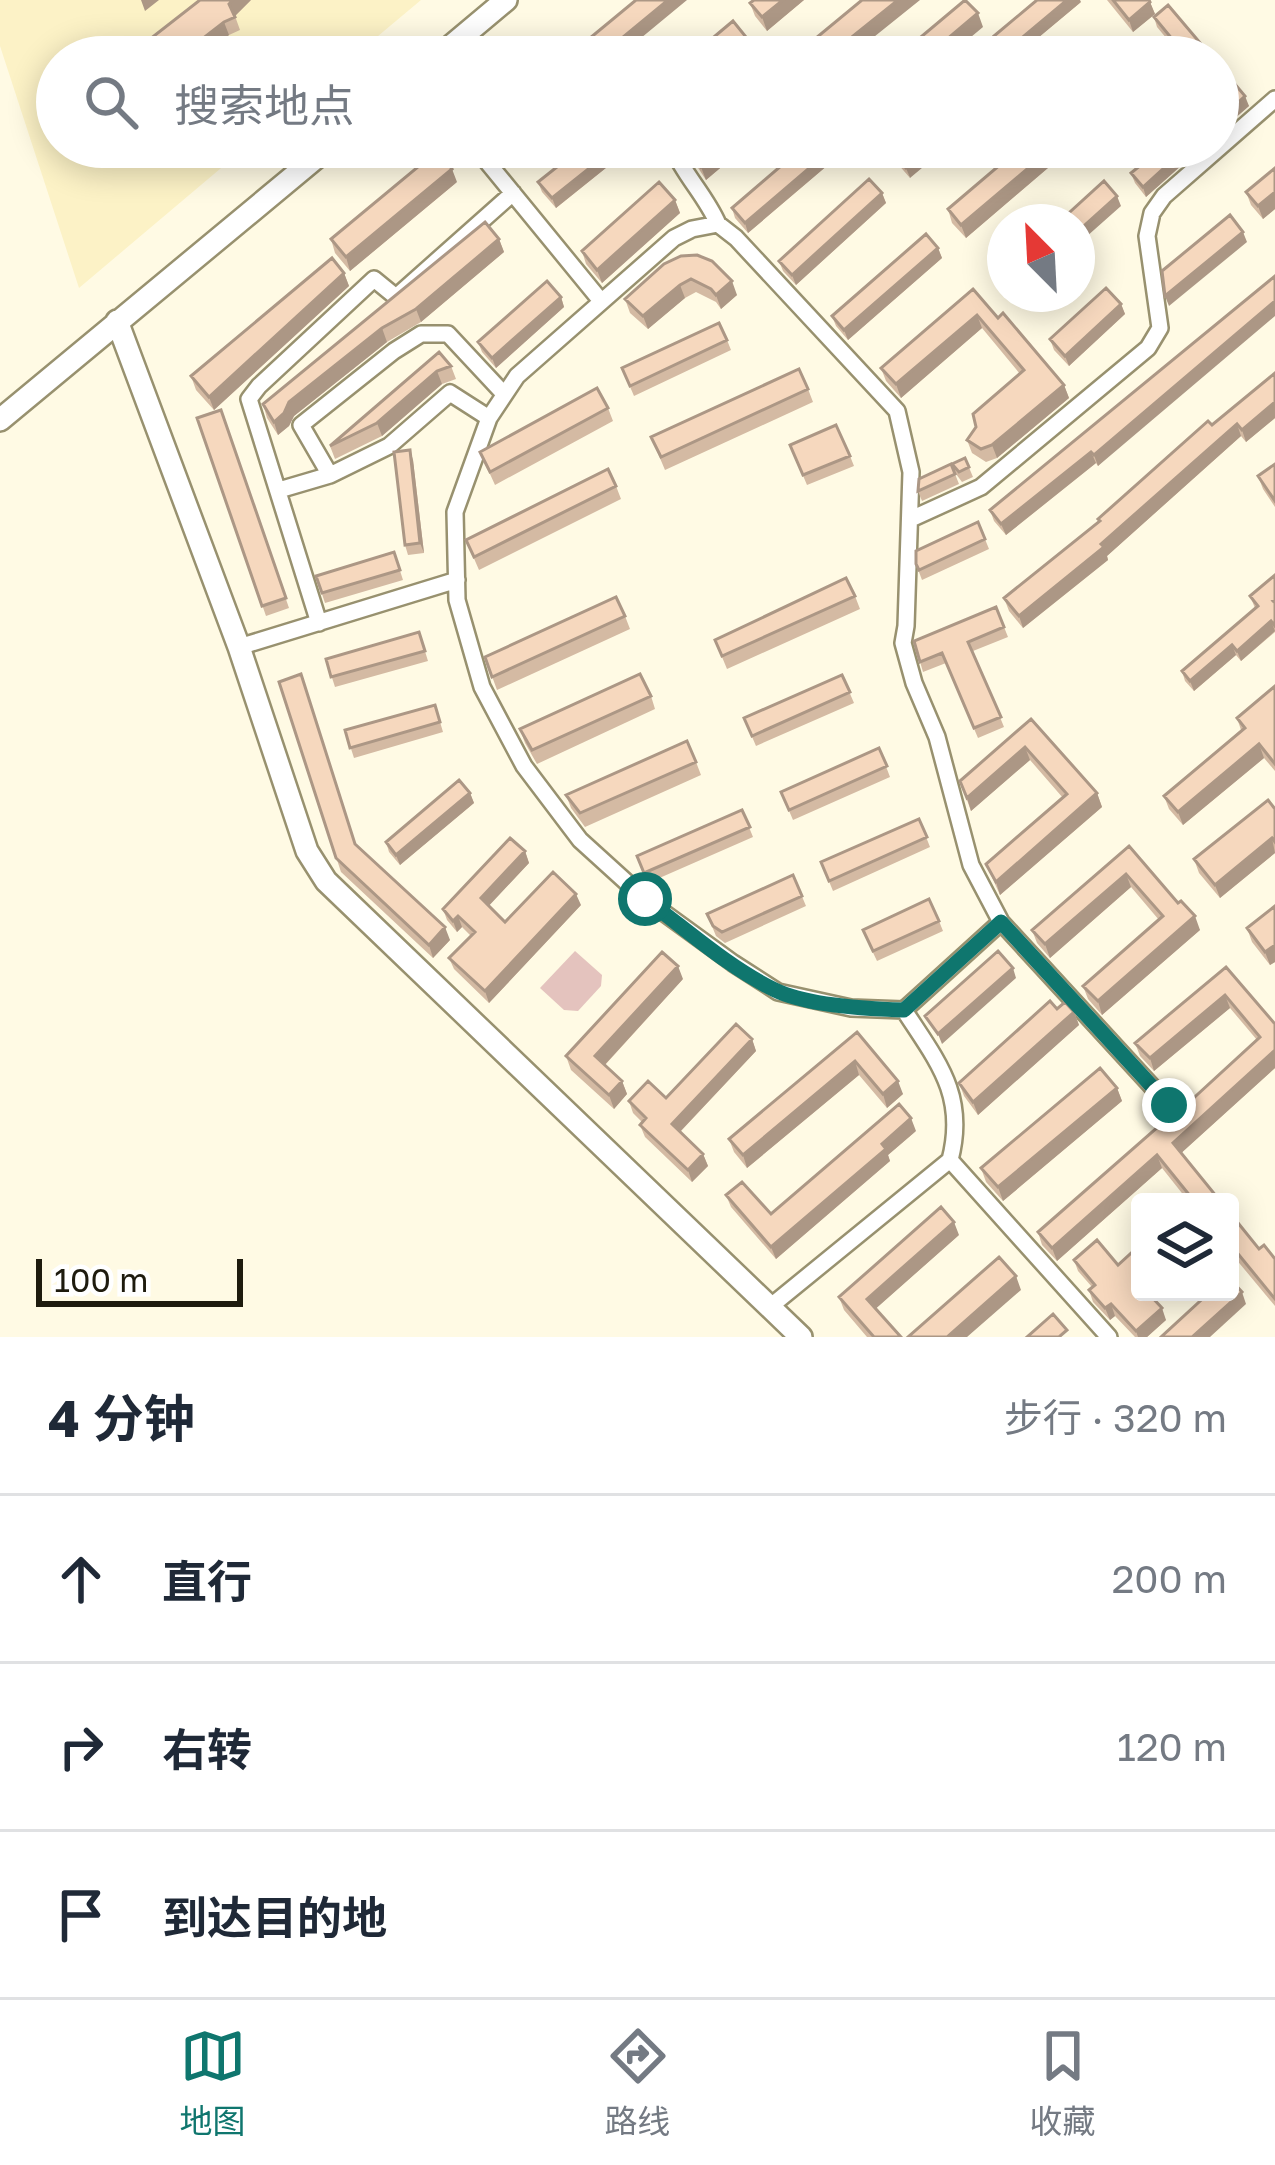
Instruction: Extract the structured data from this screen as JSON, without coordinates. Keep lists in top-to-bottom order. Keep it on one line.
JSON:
{"scale_bar":"100 m","north":"top left","page":{"search":"搜索地点","scale":"100 m","heading":["4 分钟","步行 · 320 m"],"list":[["直行","200 m"],["右转","120 m"],"到达目的地"],"nav":["地图","路线","收藏"]}}
